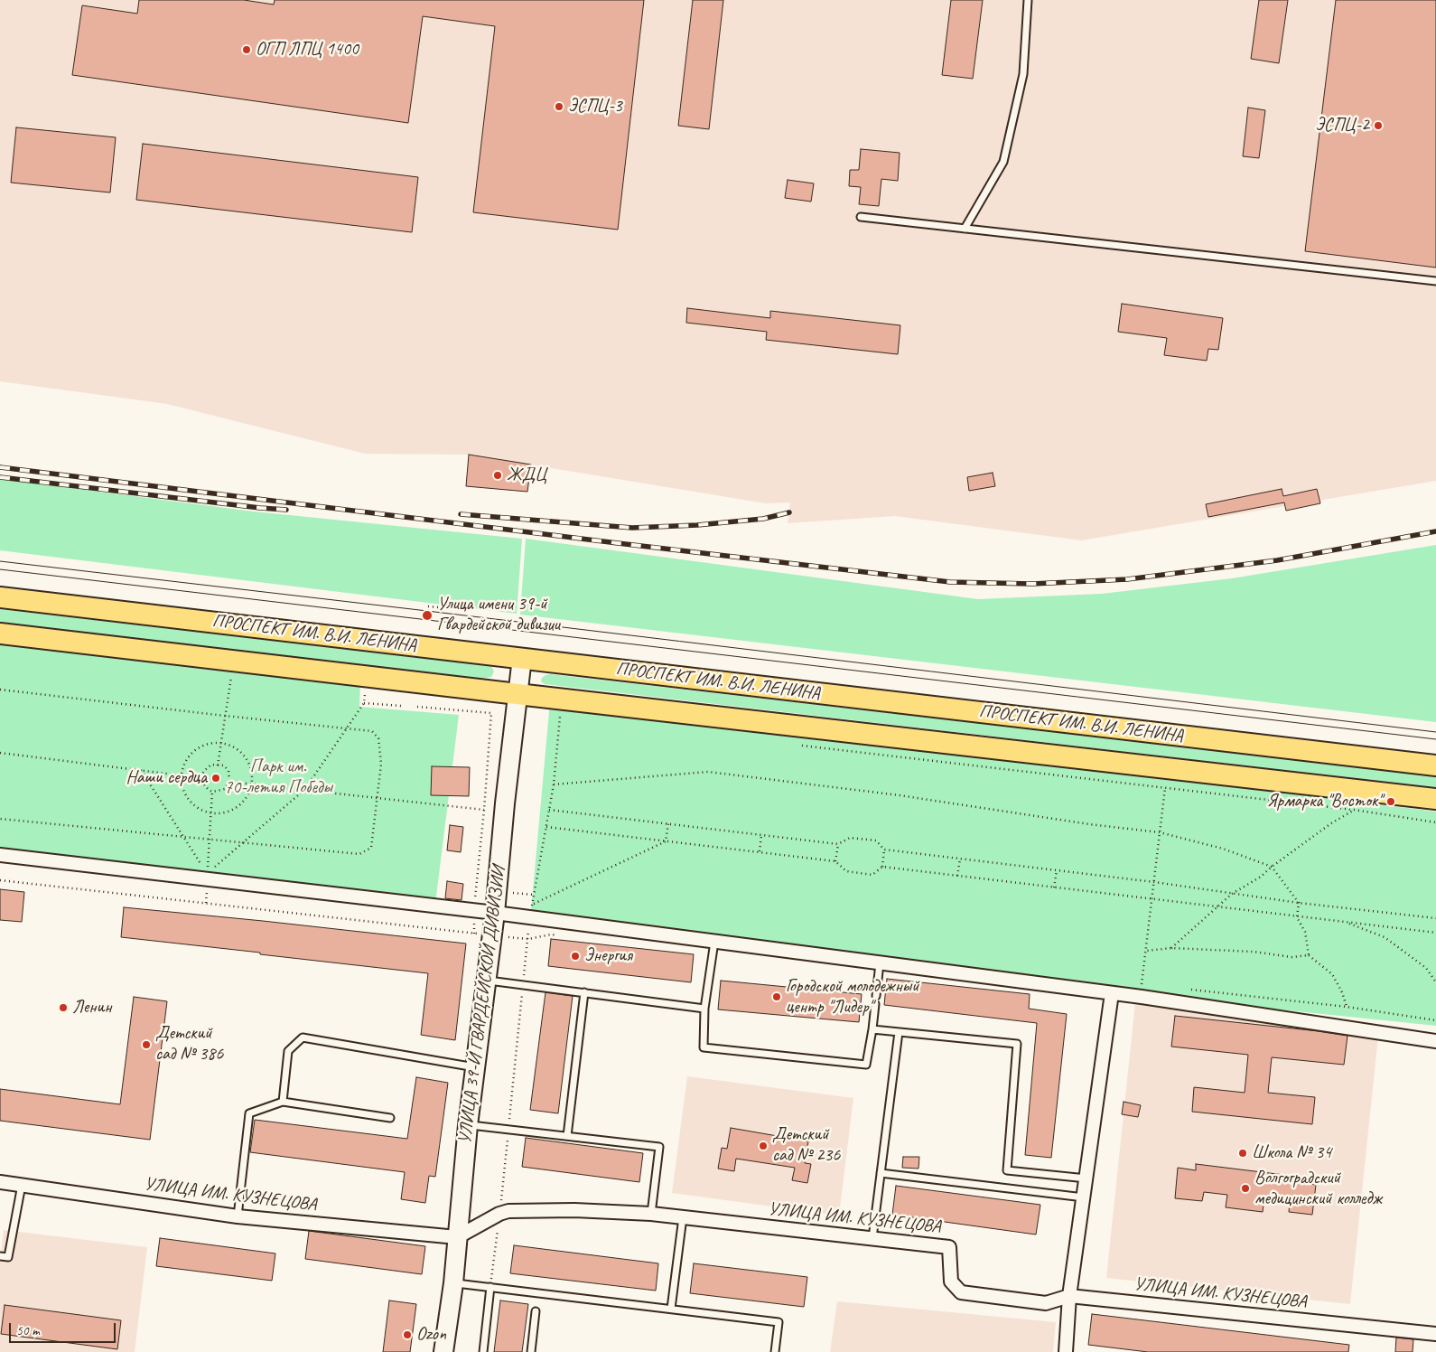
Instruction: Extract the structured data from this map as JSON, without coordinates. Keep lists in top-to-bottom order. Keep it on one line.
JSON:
{"streets":{"main road":["ПРОСПЕКТ ИМ. В.И. ЛЕНИНА","УЛИЦА 39-Й ГВАРДЕЙСКОЙ ДИВИЗИИ"],"street":["УЛИЦА ИМ. КУЗНЕЦОВА"]},"crossings":[["ПРОСПЕКТ ИМ. В.И. ЛЕНИНА","УЛИЦА 39-Й ГВАРДЕЙСКОЙ ДИВИЗИИ"],["УЛИЦА 39-Й ГВАРДЕЙСКОЙ ДИВИЗИИ","УЛИЦА ИМ. КУЗНЕЦОВА"]],"parks":["Парк им. 70-летия Победы"],"places":["ОГП ЛПЦ 1400","ЭСПЦ-3","ЭСПЦ-2","ЖДЦ","Улица имени 39-й Гвардейской дивизии","Наши сердца","Ярмарка \"Восток\"","Энергия","Городской молодежный центр \"Лидер\"","Ленин","Детский сад № 386","Детский сад № 236","Школа № 34","Волгоградский медицинский колледж","Ozon"],"scale_bar":"50 m"}
